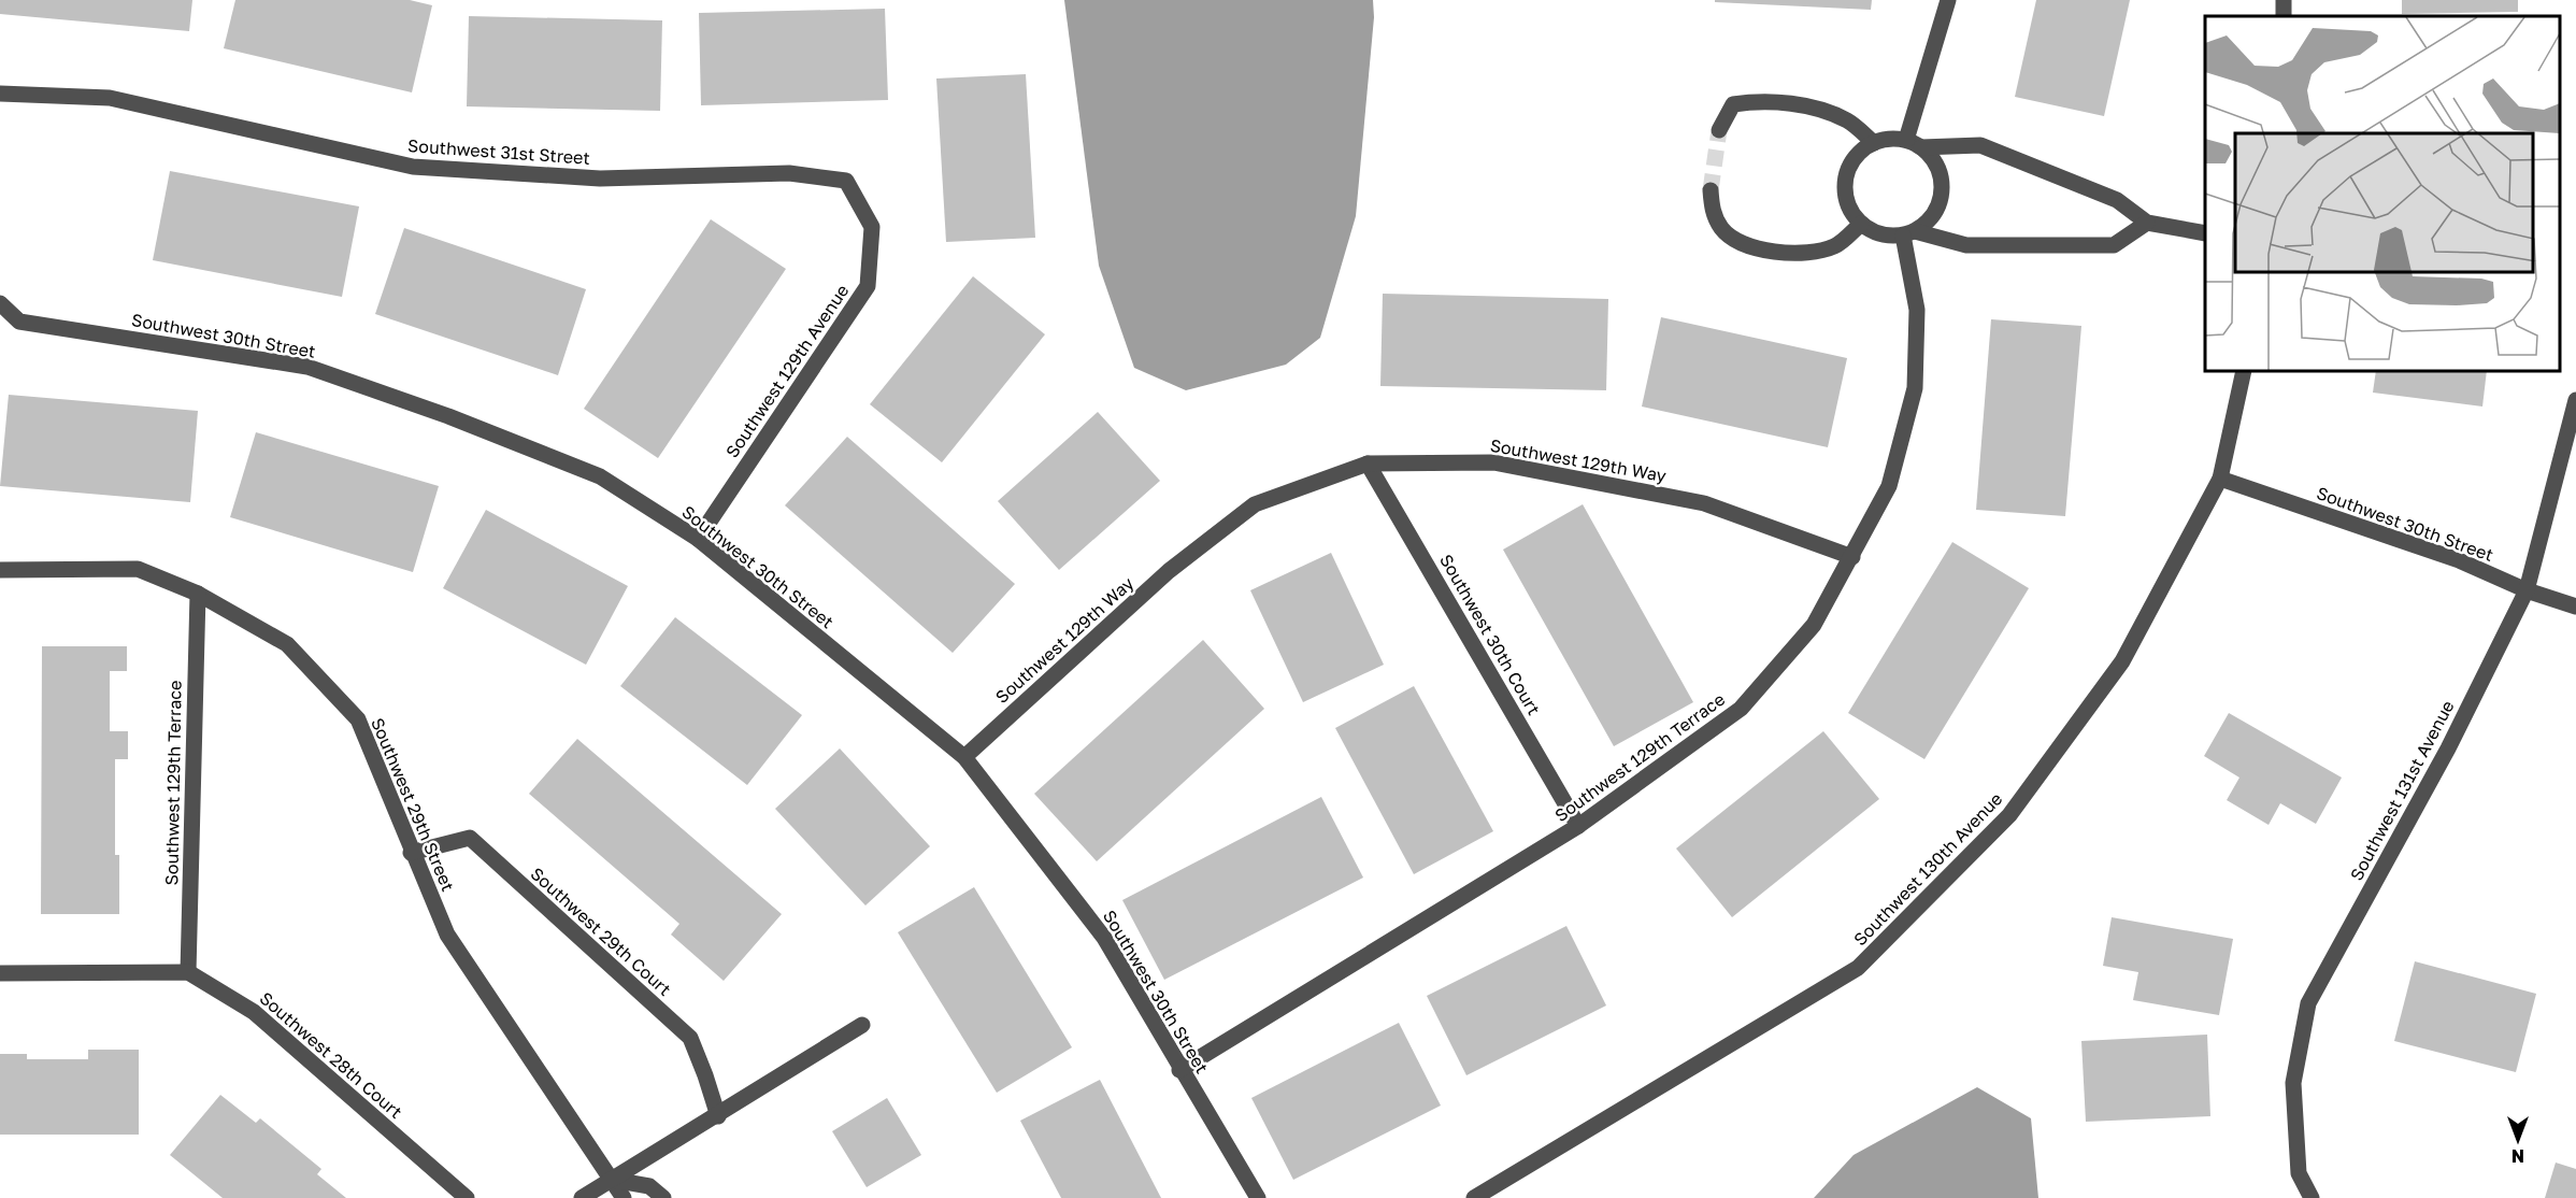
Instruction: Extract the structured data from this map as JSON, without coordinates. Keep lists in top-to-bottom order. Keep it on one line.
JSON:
{"streets":{"street":["Southwest 31st Street","Southwest 30th Street","Southwest 129th Avenue","Southwest 129th Way","Southwest 30th Court","Southwest 129th Terrace","Southwest 131st Avenue","Southwest 29th Street","Southwest 130th Avenue","Southwest 29th Court","Southwest 28th Court"]},"crossings":[["Southwest 31st Street","Southwest 129th Avenue"],["Southwest 30th Street","Southwest 129th Avenue"],["Southwest 30th Street","Southwest 129th Way"],["Southwest 30th Street","Southwest 129th Terrace"],["Southwest 30th Street","Southwest 131st Avenue"],["Southwest 30th Street","Southwest 130th Avenue"],["Southwest 129th Way","Southwest 30th Court"],["Southwest 129th Way","Southwest 129th Terrace"],["Southwest 30th Court","Southwest 129th Terrace"],["Southwest 129th Terrace","Southwest 29th Street"],["Southwest 129th Terrace","Southwest 28th Court"],["Southwest 29th Street","Southwest 29th Court"]],"north":"bottom"}
